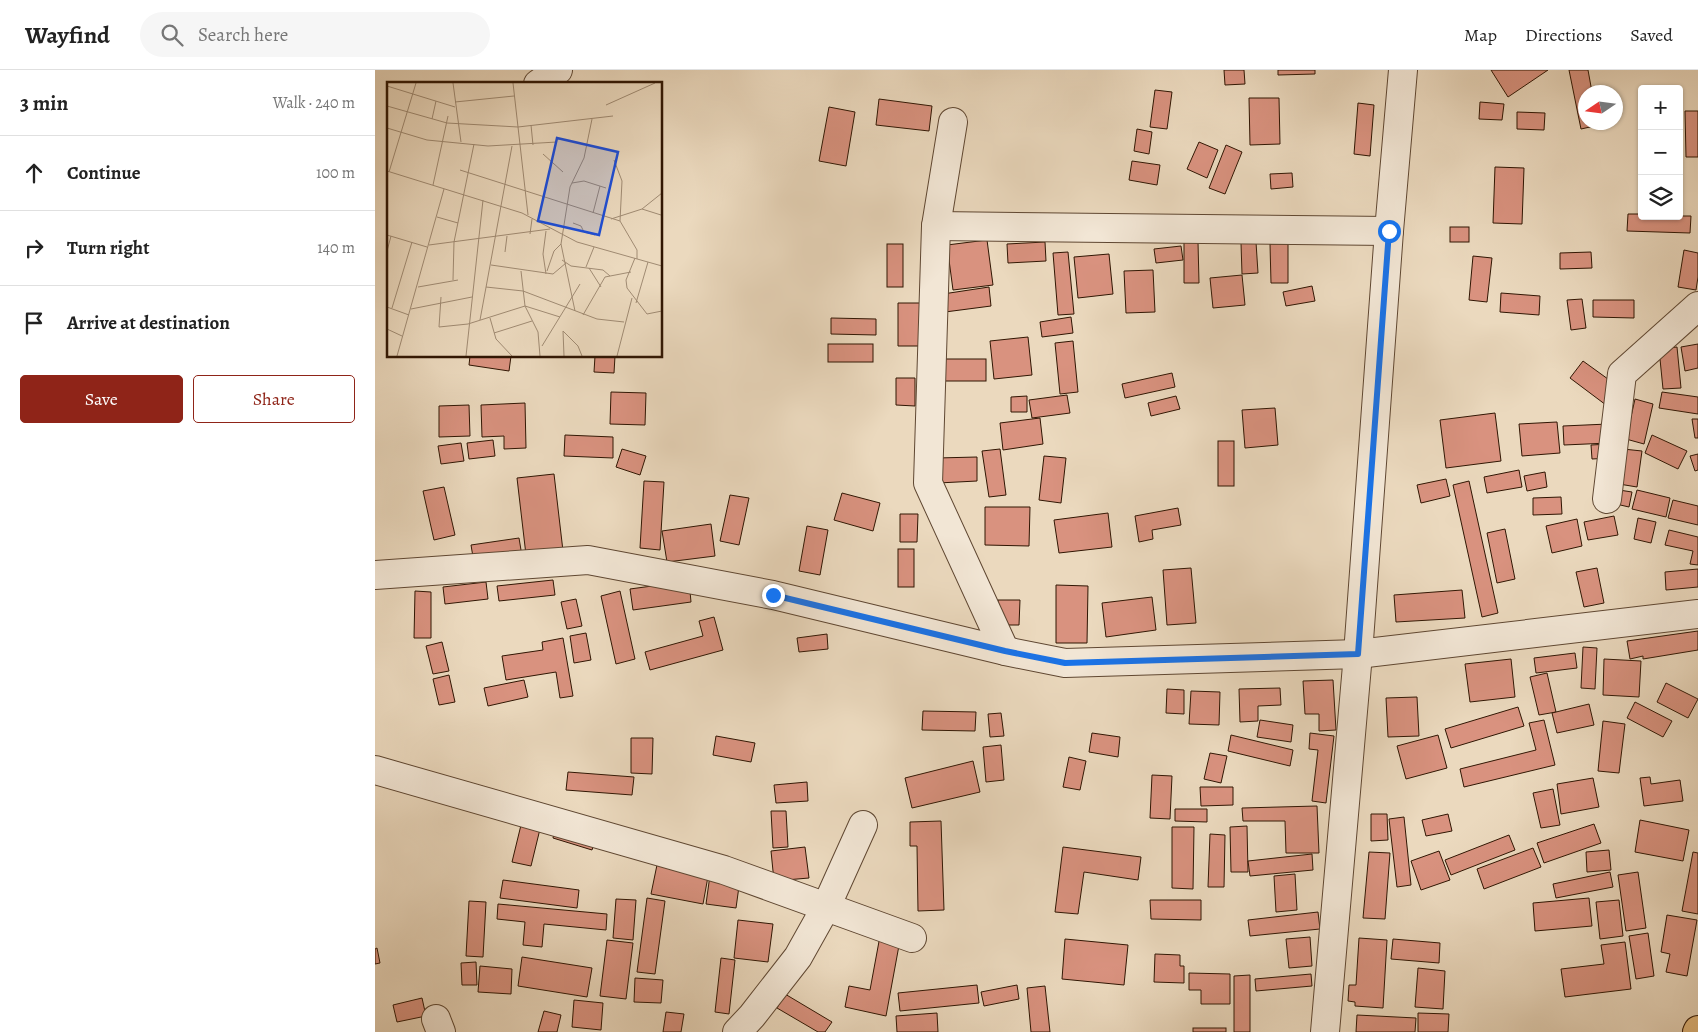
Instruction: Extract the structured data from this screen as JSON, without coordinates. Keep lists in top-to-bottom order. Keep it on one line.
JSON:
{"north":"left","page":{"header":"Wayfind","search":"Search here","nav":["Map","Directions","Saved"],"heading":["3 min","Walk · 240 m"],"map_buttons":["+","−"],"list":[["Continue","100 m"],["Turn right","140 m"],"Arrive at destination"],"buttons":["Save","Share"]}}
